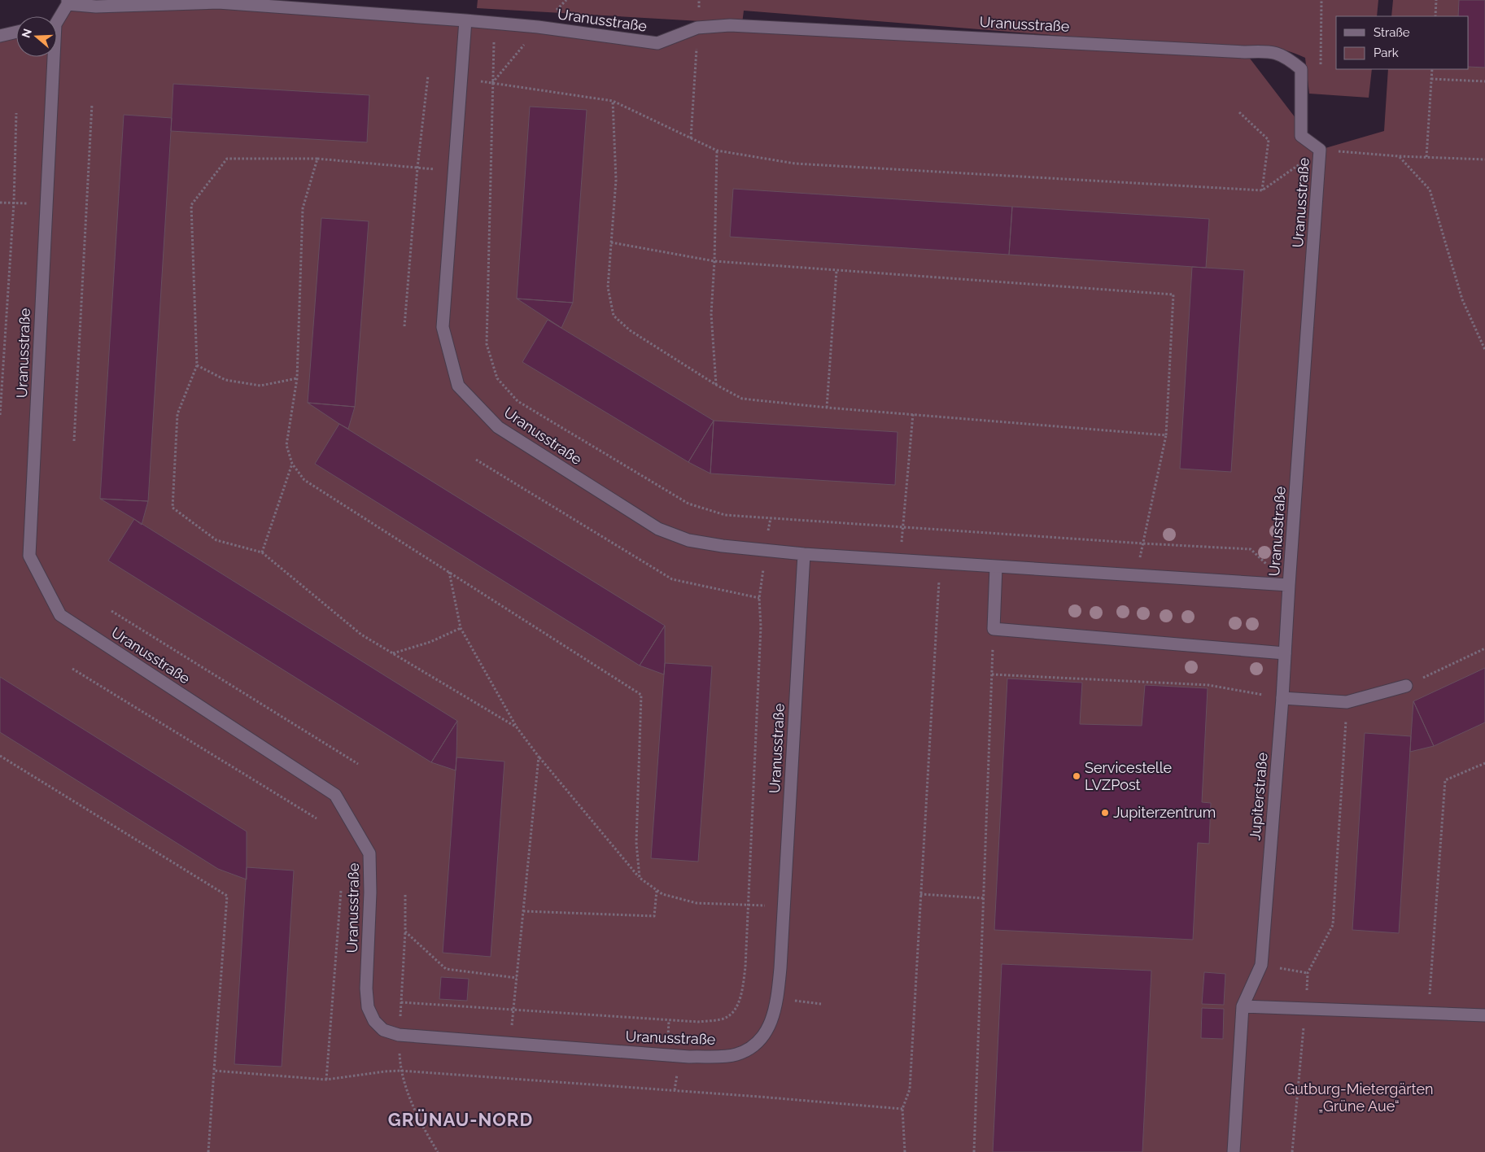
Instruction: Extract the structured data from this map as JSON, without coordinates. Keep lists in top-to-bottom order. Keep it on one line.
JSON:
{"streets":{"street":["Uranusstraße","Jupiterstraße"]},"crossings":[["Uranusstraße","Jupiterstraße"]],"districts":["GRÜNAU-NORD"],"parks":["Gutburg-Mietergärten „Grüne Aue“"],"places":["Servicestelle LVZPost","Jupiterzentrum"],"legend":["Straße","Park"],"north":"left"}
